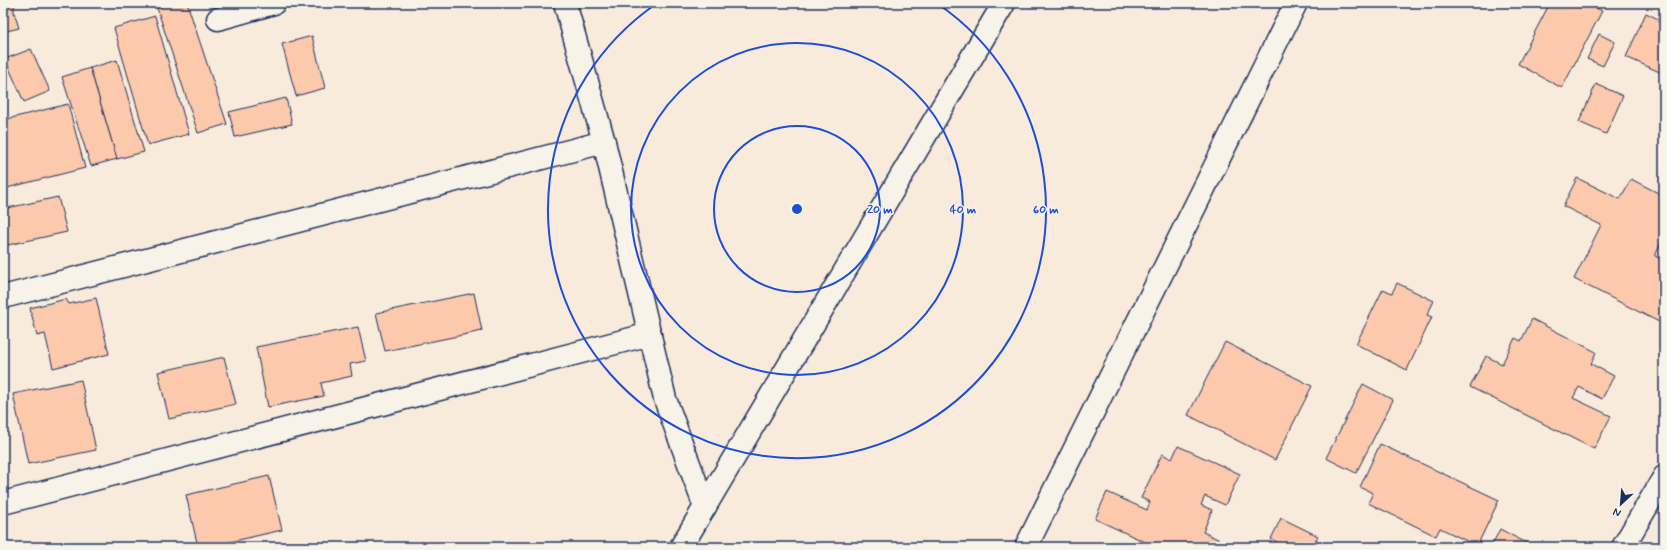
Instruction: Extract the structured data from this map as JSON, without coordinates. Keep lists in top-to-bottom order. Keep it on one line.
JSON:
{"north":"bottom left","rings":["20 m","40 m","60 m"]}
